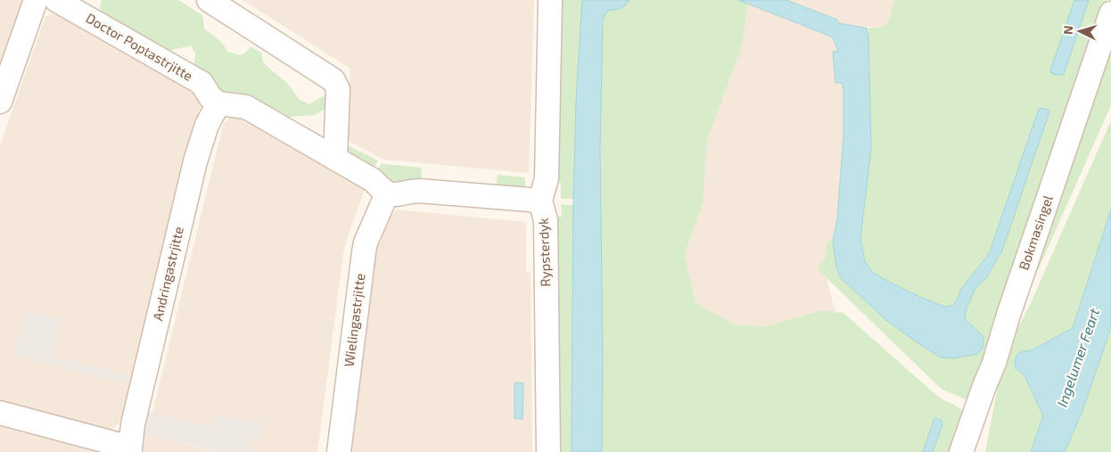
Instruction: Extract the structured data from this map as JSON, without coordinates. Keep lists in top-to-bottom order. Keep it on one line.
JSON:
{"streets":{"street":["Doctor Poptastrjitte","Bokmasingel","Rypsterdyk","Andringastrjitte","Wielingastrjitte"]},"crossings":[["Doctor Poptastrjitte","Andringastrjitte"]],"water":["Ingelumer Feart"],"north":"left"}
